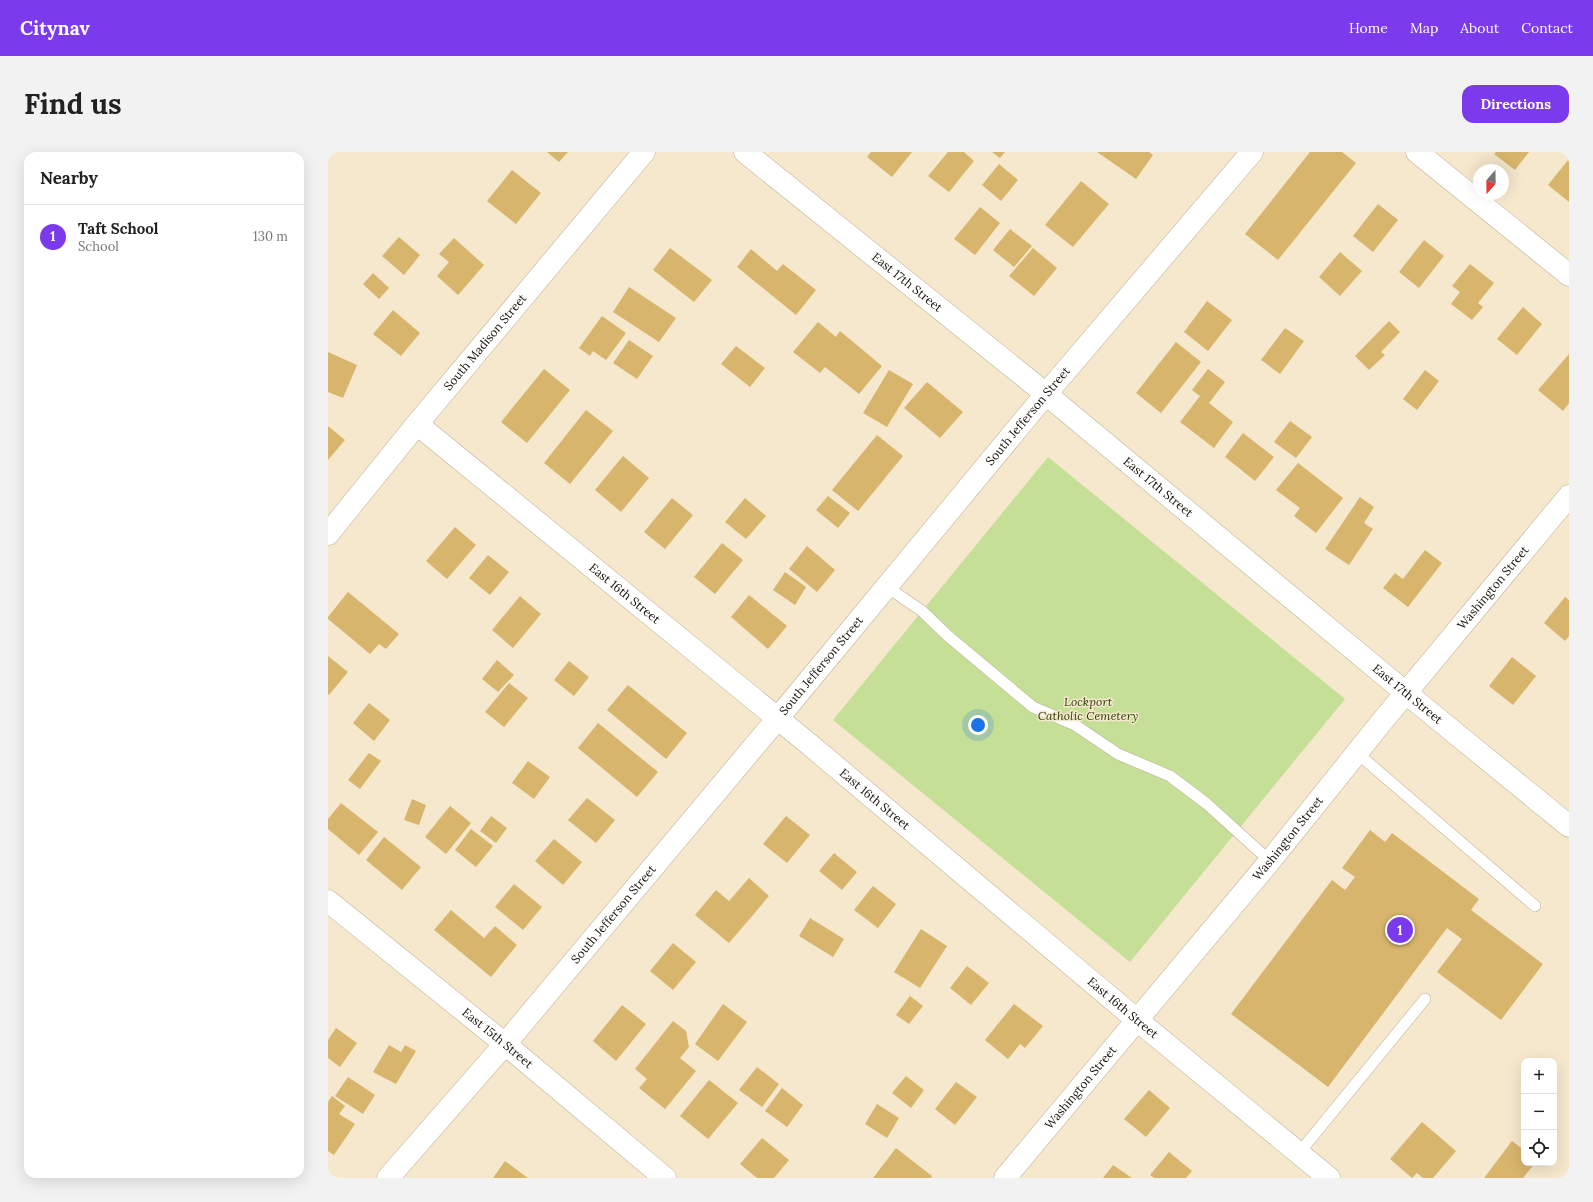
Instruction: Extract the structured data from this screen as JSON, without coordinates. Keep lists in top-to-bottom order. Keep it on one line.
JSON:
{"streets":{"street":["East 17th Street","South Madison Street","South Jefferson Street","Washington Street","East 16th Street","East 15th Street"]},"crossings":[["East 17th Street","South Jefferson Street"],["East 17th Street","Washington Street"],["South Madison Street","East 16th Street"],["South Jefferson Street","East 16th Street"],["South Jefferson Street","East 15th Street"],["Washington Street","East 16th Street"]],"parks":["Lockport Catholic Cemetery"],"north":"bottom","page":{"header":"Citynav","nav":["Home","Map","About","Contact"],"buttons":"Directions","title":"Find us","heading":"Nearby","list":[{"mark":"1","name":"Taft School","note":"School","value":"130 m"}],"pins":"1","map_buttons":["+","−"]}}
